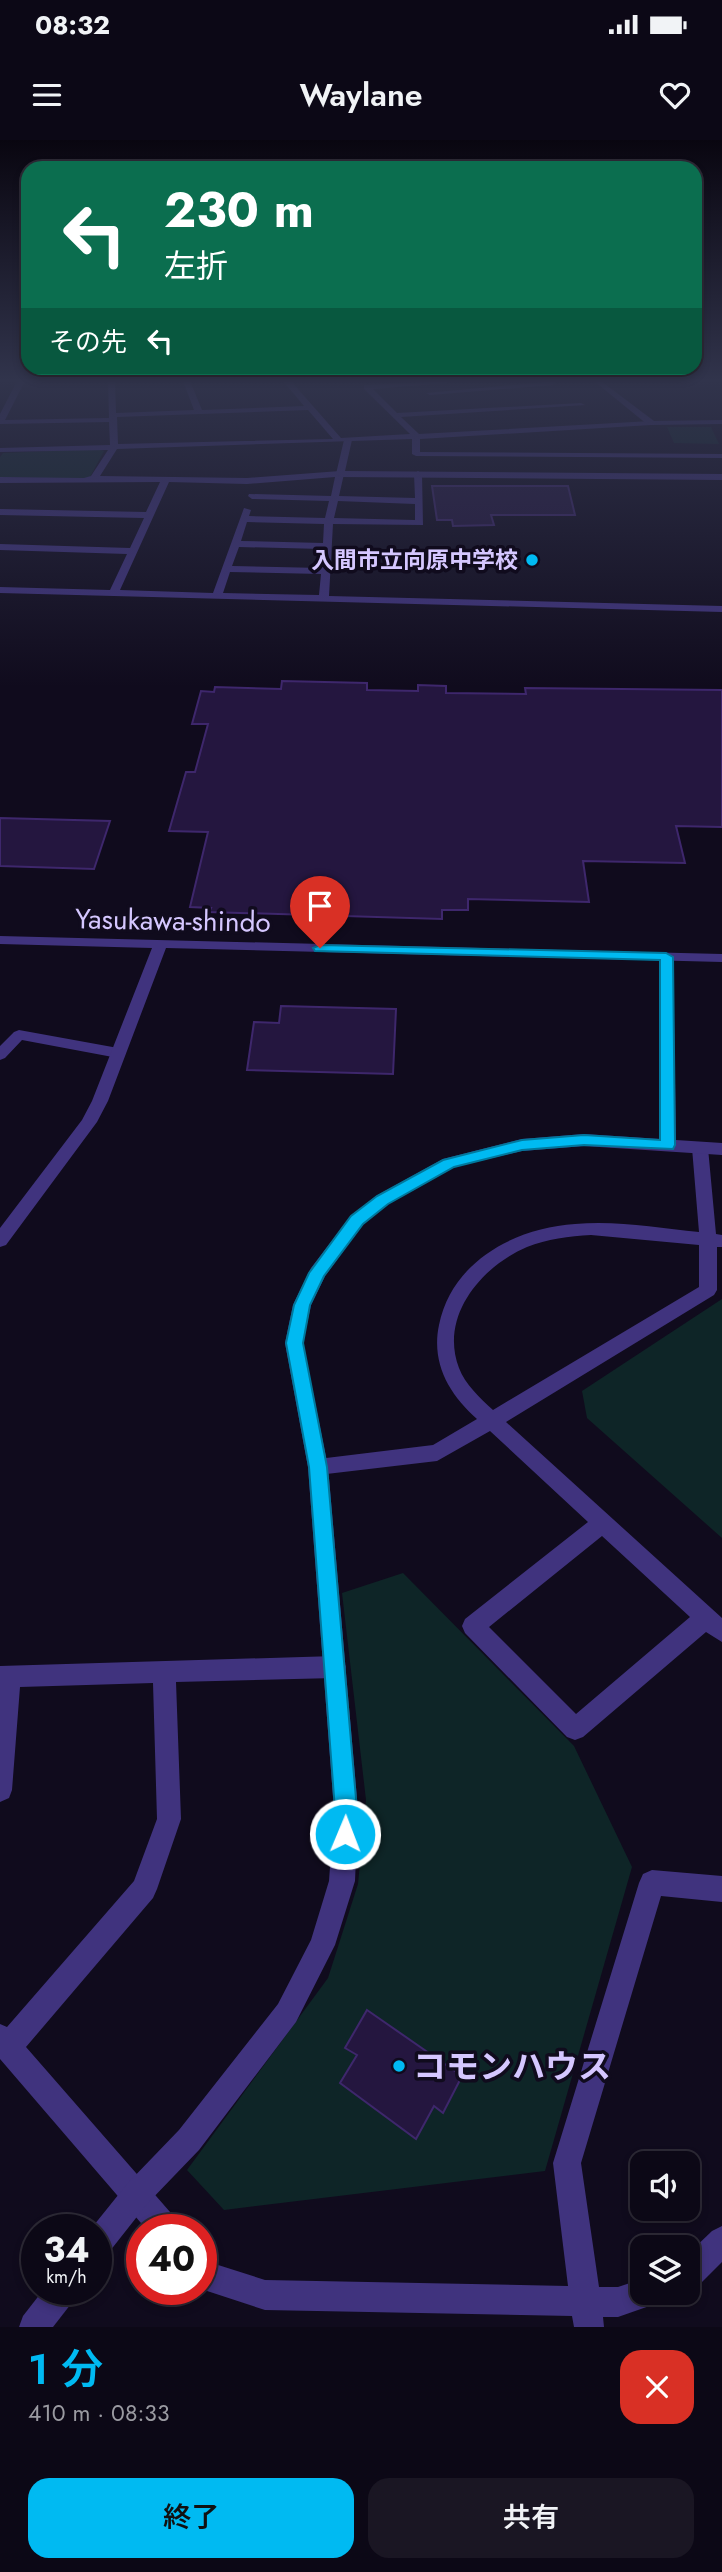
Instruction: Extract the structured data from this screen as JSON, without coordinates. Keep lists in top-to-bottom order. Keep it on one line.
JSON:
{"streets":{"street":["Yasukawa-shindo"]},"places":["入間市立向原中学校","コモンハウス"],"page":{"status":"08:32","header":"Waylane","turn":["230 m","左折"],"then":"その先","speed":"34 km/h","limit":"40","heading":["1 分","410 m · 08:33"],"buttons":["終了","共有"]}}
